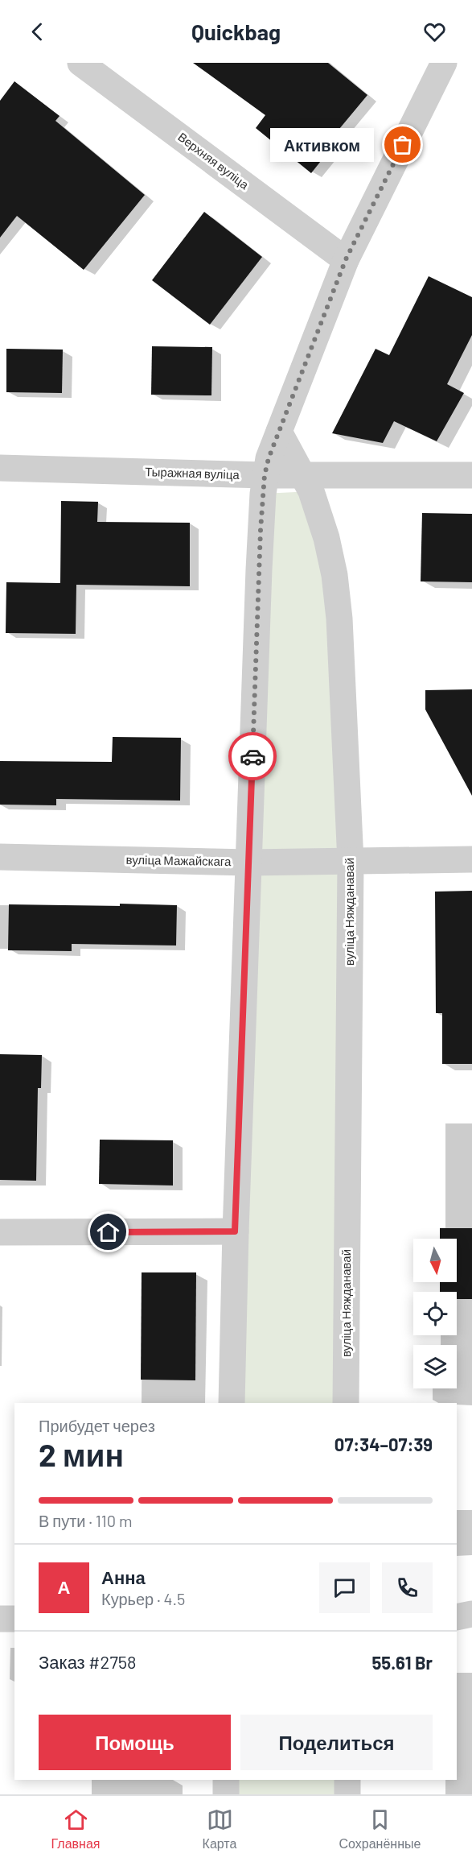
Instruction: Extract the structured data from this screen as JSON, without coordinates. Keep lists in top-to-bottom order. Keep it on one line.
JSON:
{"streets":{"street":["Верхняя вуліца","Тыражная вуліца","вуліца Мажайскага","вуліца Няжданавай"]},"crossings":[["Тыражная вуліца","вуліца Няжданавай"],["вуліца Мажайскага","вуліца Няжданавай"]],"places":["Активком"],"north":"bottom","page":{"header":"Quickbag","bubble":"Активком","heading":["2 мин","Прибудет через","07:34–07:39"],"panel":["Анна","Курьер · 4.5","Заказ #2758","55.61 Br"],"bar":"В пути · 110 m","round":"А","buttons":["Помощь","Поделиться"],"tabs":["Главная","Карта","Сохранённые"]}}
